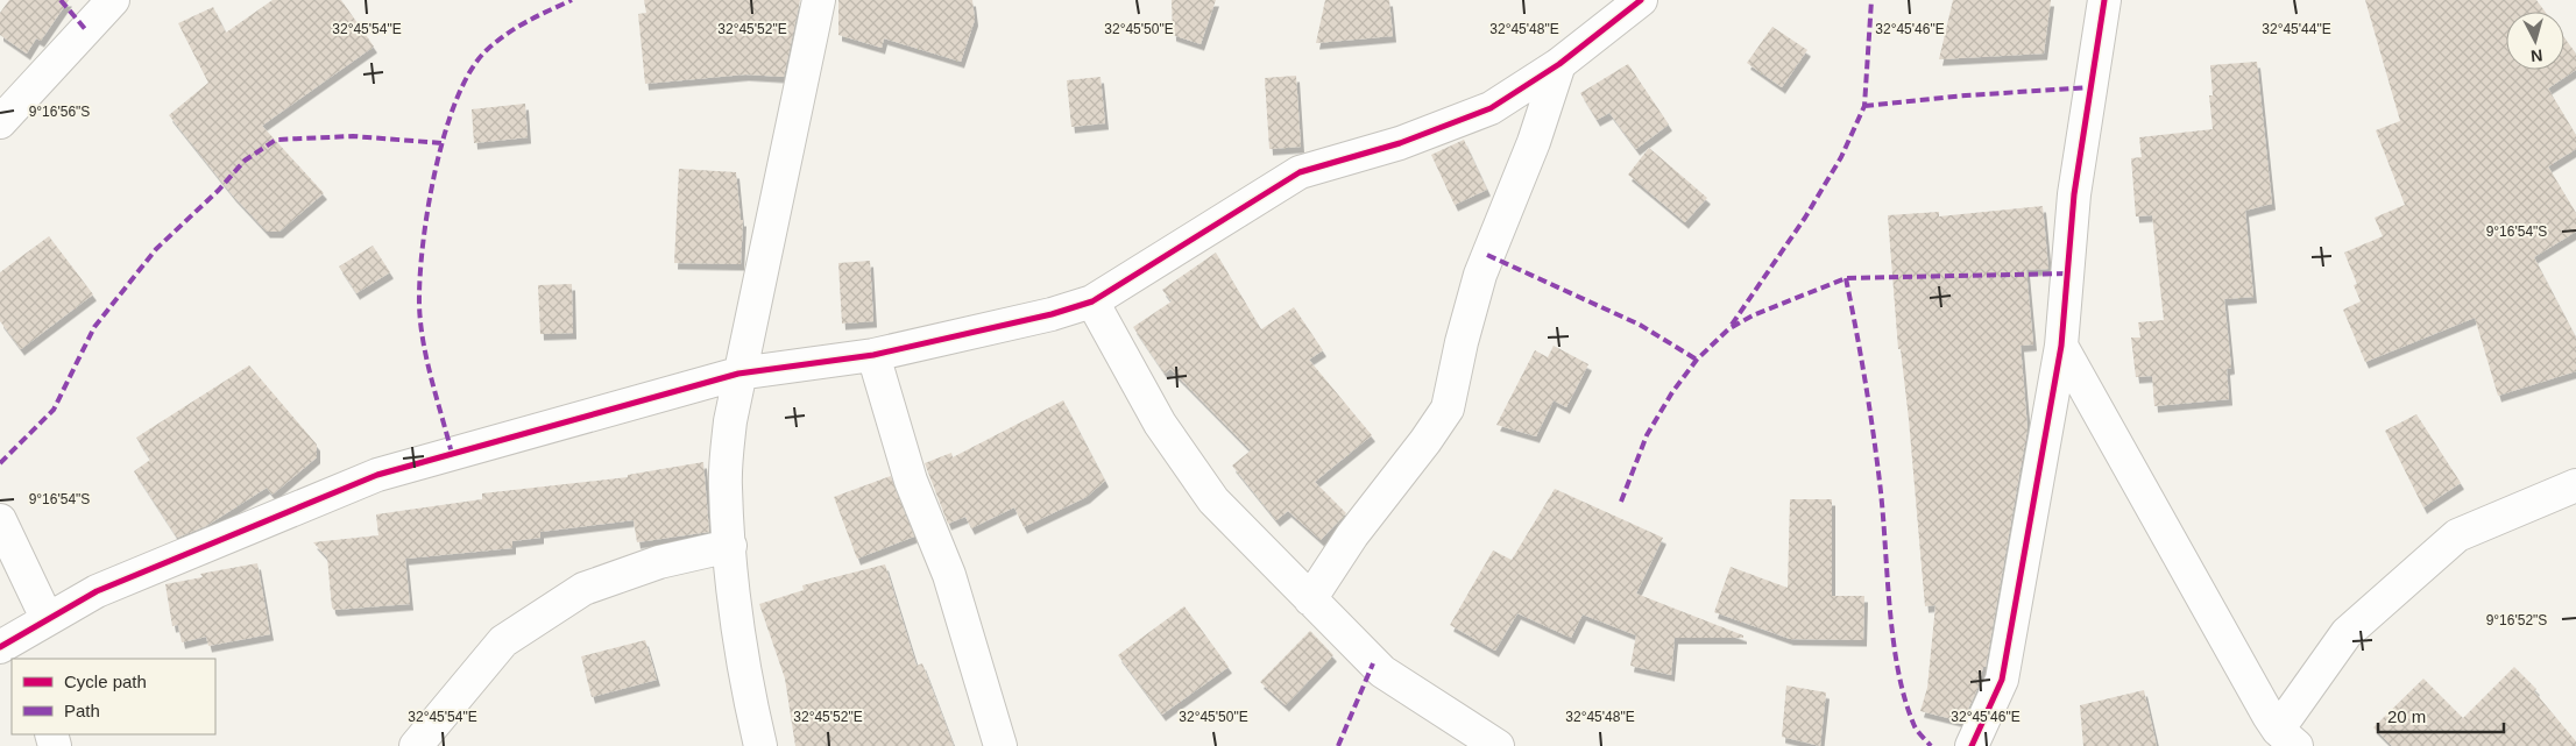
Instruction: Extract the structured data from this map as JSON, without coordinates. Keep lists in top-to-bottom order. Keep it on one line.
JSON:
{"legend":["Cycle path","Path"],"scale_bar":"20 m","north":"bottom","coordinates":["32°45'54\"E","32°45'52\"E","32°45'50\"E","32°45'48\"E","32°45'46\"E","32°45'44\"E","9°16'56\"S","9°16'54\"S","9°16'52\"S"]}
